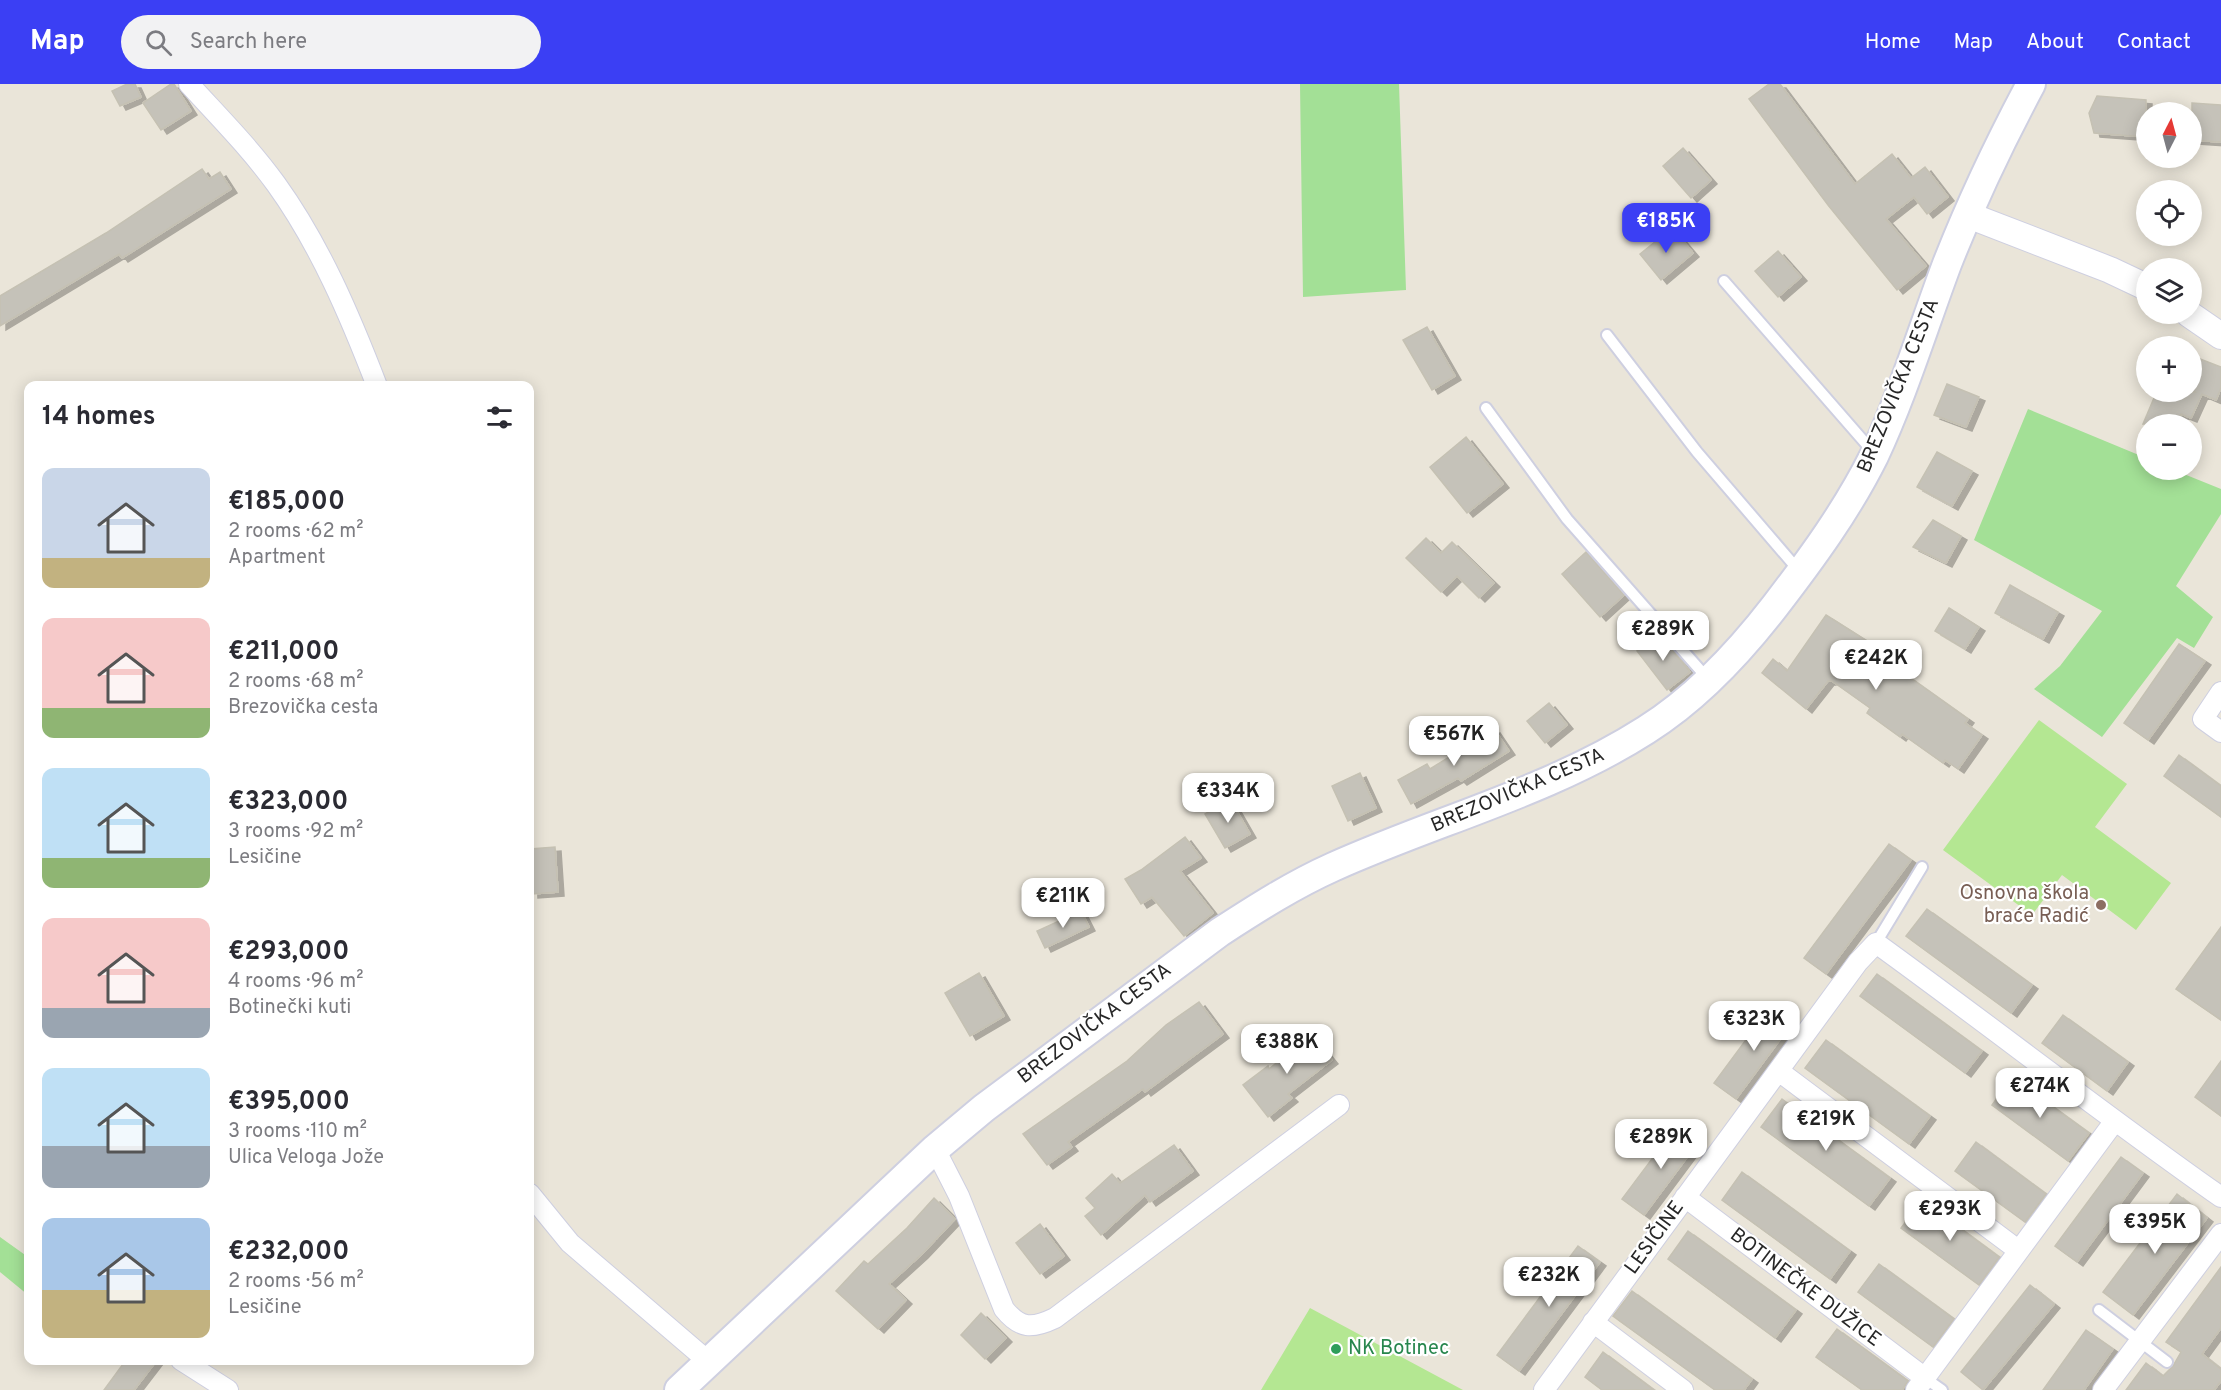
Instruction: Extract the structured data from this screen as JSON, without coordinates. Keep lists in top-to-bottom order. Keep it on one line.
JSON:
{"streets":{"main road":["BREZOVIČKA CESTA"],"street":["LESIČINE","BOTINEČKE DUŽICE"]},"crossings":[["LESIČINE","BOTINEČKE DUŽICE"]],"places":["Osnovna škola braće Radić","NK Botinec"],"north":"top","page":{"header":"Map","search":"Search here","nav":["Home","Map","About","Contact"],"map_buttons":["+","−"],"price":["€185K","€289K","€242K","€567K","€334K","€211K","€323K","€388K","€274K","€219K","€289K","€293K","€395K","€232K"],"heading":"14 homes","list":[{"name":"€185,000","note":"2 rooms · 62 m² · Apartment"},{"name":"€211,000","note":"2 rooms · 68 m² · Brezovička cesta"},{"name":"€323,000","note":"3 rooms · 92 m² · Lesičine"},{"name":"€293,000","note":"4 rooms · 96 m² · Botinečki kuti"},{"name":"€395,000","note":"3 rooms · 110 m² · Ulica Veloga Jože"},{"name":"€232,000","note":"2 rooms · 56 m² · Lesičine"}]}}
